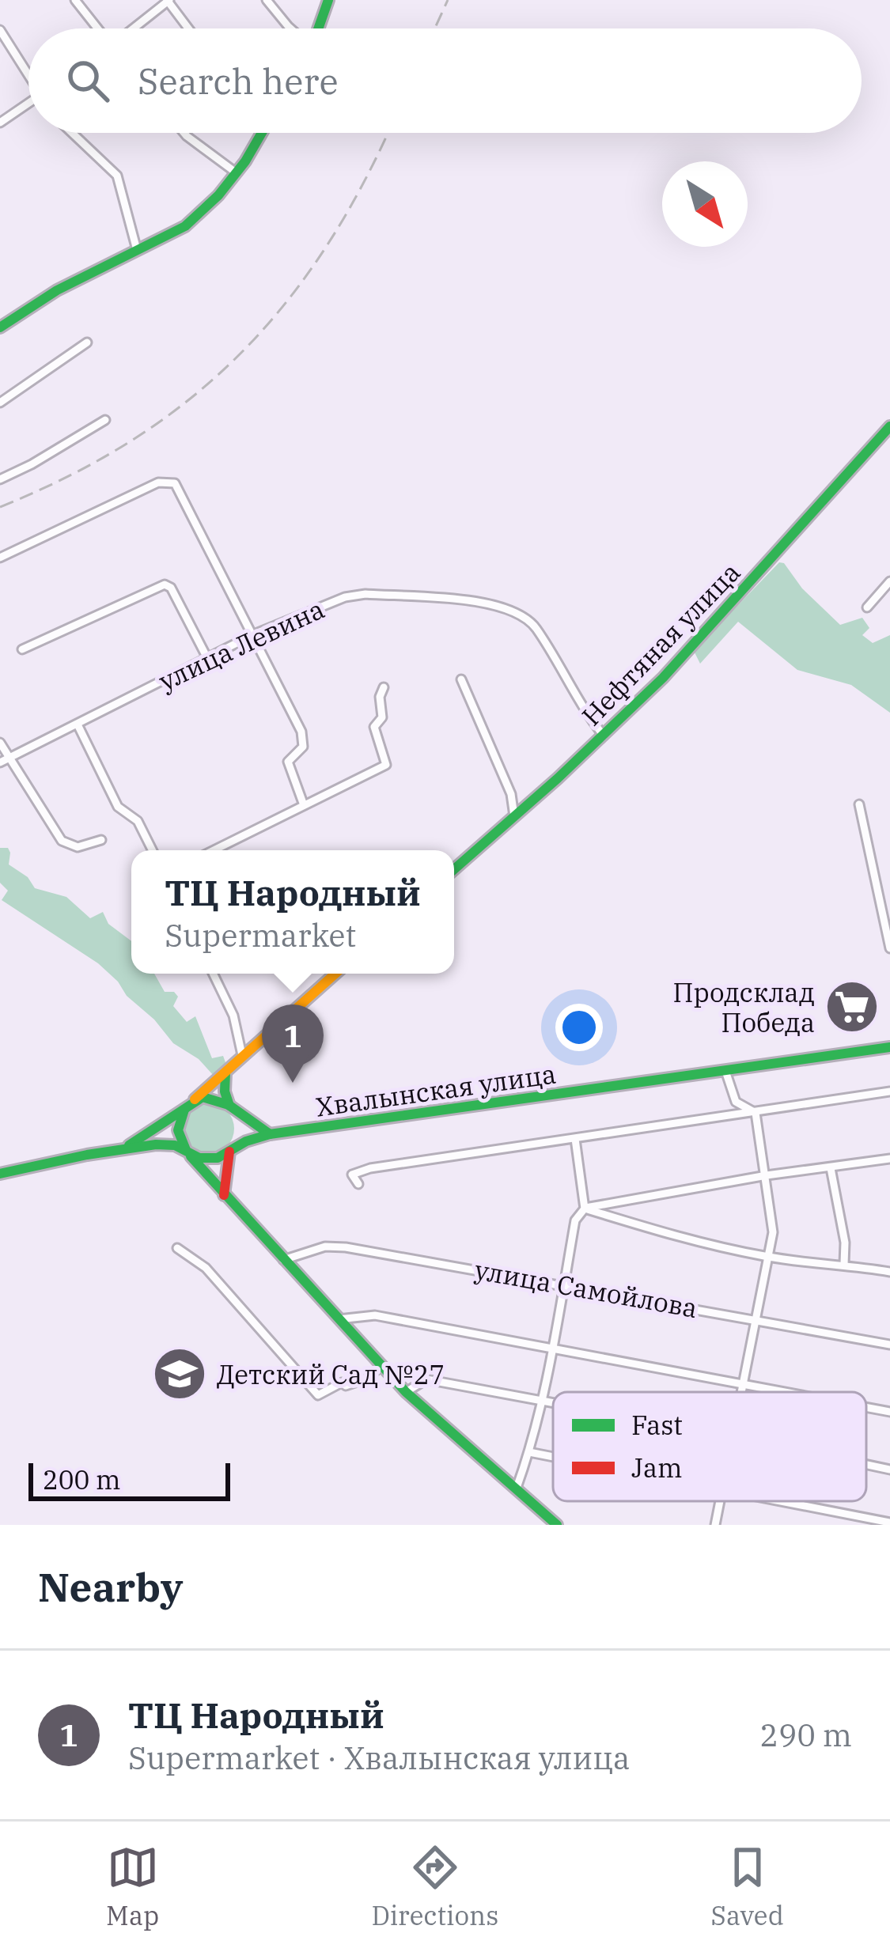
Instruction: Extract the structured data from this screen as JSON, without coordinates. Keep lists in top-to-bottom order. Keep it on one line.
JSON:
{"streets":{"main road":["Нефтяная улица","Хвалынская улица"],"street":["улица Левина","улица Самойлова"]},"crossings":[["Нефтяная улица","улица Левина"]],"places":{"supermarket":["Продсклад Победа"],"school or university":["Детский Сад №27"]},"legend":["Fast","Jam"],"scale_bar":"200 m","north":"bottom right","page":{"search":"Search here","popup":["ТЦ Народный","Supermarket"],"pins":"1","scale":"200 m","heading":"Nearby","list":[{"mark":"1","name":"ТЦ Народный","note":"Supermarket · Хвалынская улица","value":"290 m"}],"nav":["Map","Directions","Saved"]}}
